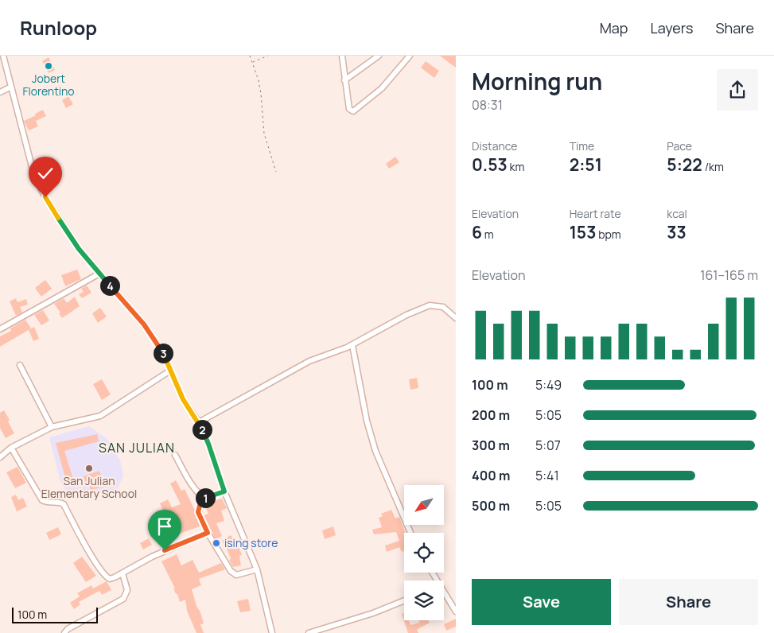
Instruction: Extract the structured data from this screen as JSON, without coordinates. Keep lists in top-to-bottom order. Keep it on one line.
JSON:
{"districts":["SAN JULIAN"],"places":["Jobert Florentino","San Julian Elementary School","ising store"],"scale_bar":"100 m","north":"bottom left","page":{"header":"Runloop","nav":["Map","Layers","Share"],"heading":["Morning run","08:31"],"stats":[["Distance","0.53 km"],["Time","2:51"],["Pace","5:22 /km"],["Elevation","6 m"],["Heart rate","153 bpm"],["kcal","33"]],"chart":["Elevation","161–165 m"],"pins":["4","3","2","1"],"list":[{"name":"100 m","note":"5:49"},{"name":"200 m","note":"5:05"},{"name":"300 m","note":"5:07"},{"name":"400 m","note":"5:41"},{"name":"500 m","note":"5:05"}],"buttons":["Save","Share"],"scale":"100 m"}}
